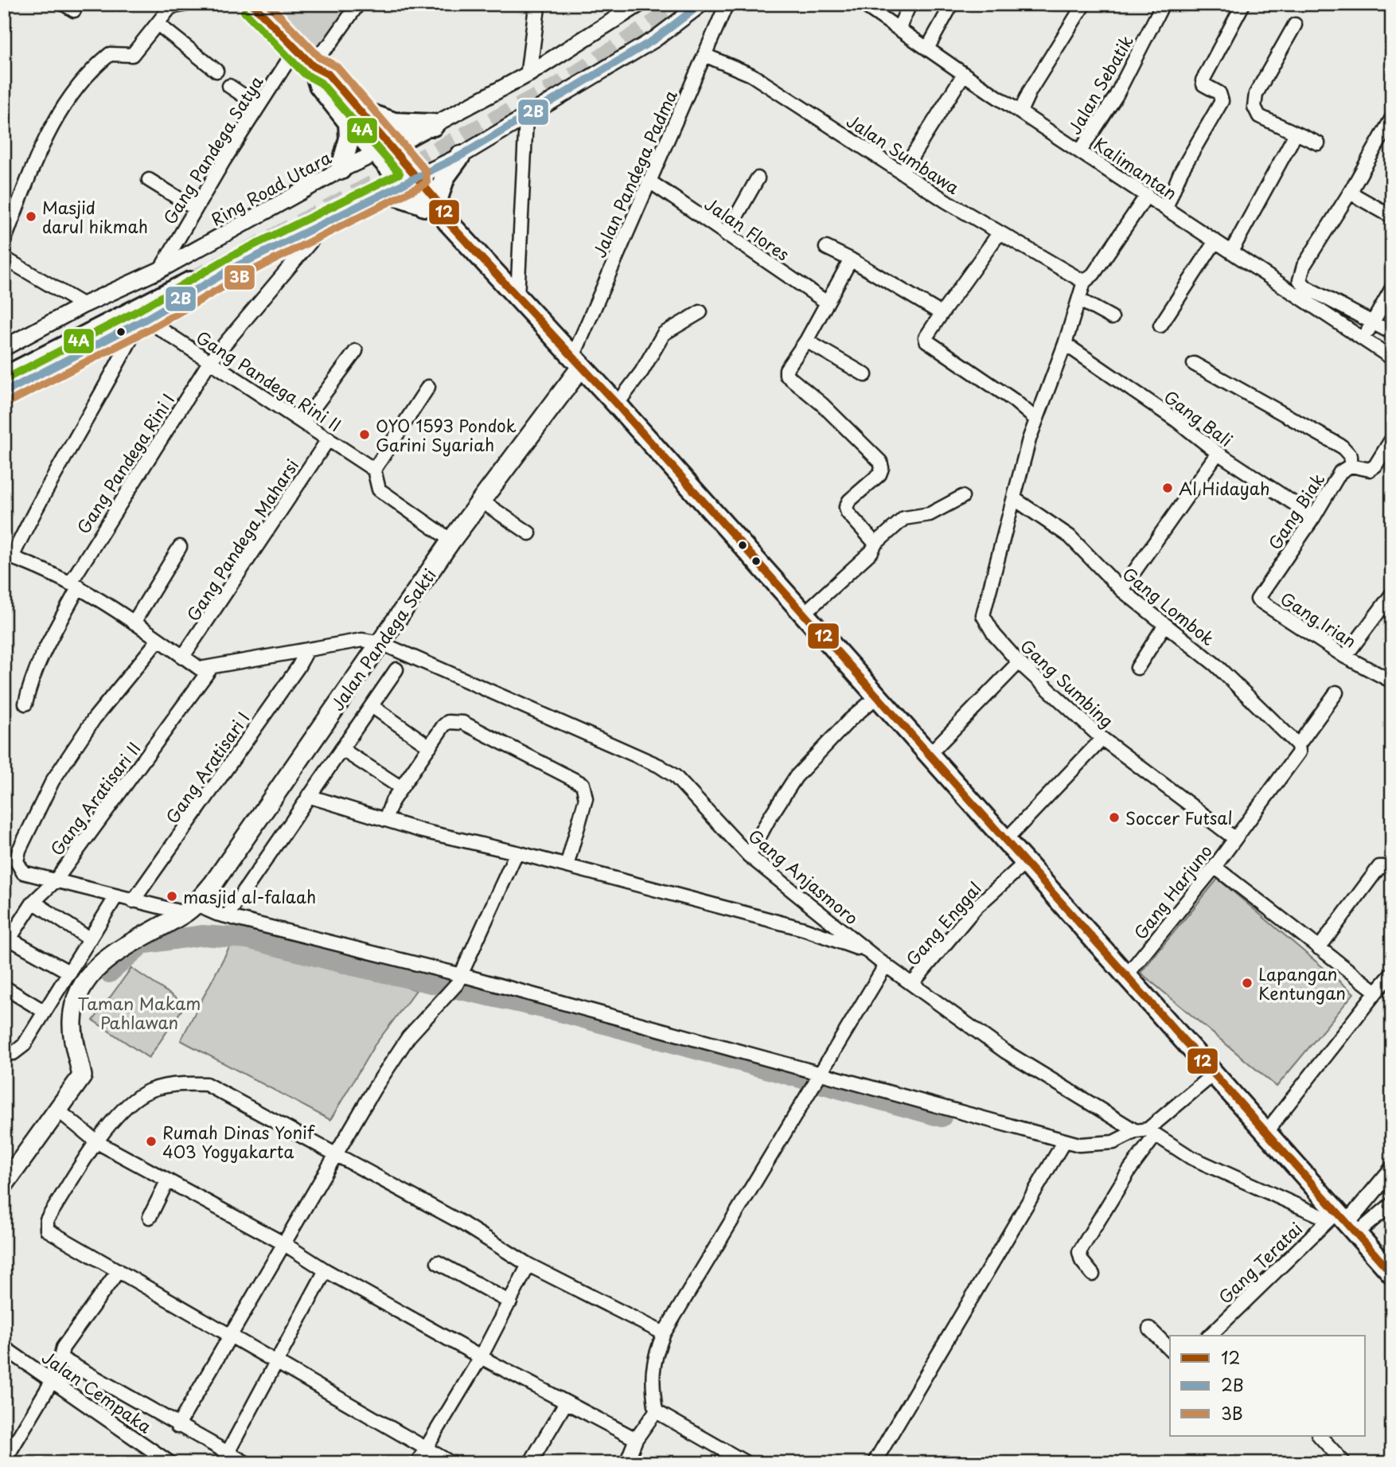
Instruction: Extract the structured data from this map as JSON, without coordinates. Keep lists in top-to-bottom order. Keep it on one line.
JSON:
{"streets":{"main road":["Jalan Pandega Sakti"],"street":["Jalan Sebatik","Gang Pandega Satya","Jalan Sumbawa","Kalimantan","Jalan Pandega Padma","Ring Road Utara","Jalan Flores","Gang Pandega Rini II","Gang Bali","Gang Pandega Rini I","Gang Biak","Gang Pandega Maharsi","Gang Lombok","Gang Irian","Gang Sumbing","Gang Aratisari I","Gang Aratisari II","Gang Anjasmoro","Gang Harjuno","Gang Enggal","Gang Teratai","Jalan Cempaka"]},"crossings":[["Jalan Sebatik","Kalimantan"],["Gang Pandega Satya","Ring Road Utara"],["Jalan Sumbawa","Jalan Pandega Padma"],["Jalan Pandega Padma","Jalan Flores"],["Jalan Pandega Padma","Jalan Pandega Sakti"],["Gang Pandega Rini II","Gang Pandega Rini I"],["Gang Pandega Rini II","Gang Pandega Maharsi"],["Gang Bali","Gang Biak"],["Gang Biak","Gang Irian"],["Gang Lombok","Gang Sumbing"],["Gang Lombok","Gang Harjuno"],["Jalan Pandega Sakti","Gang Anjasmoro"],["Gang Sumbing","Gang Harjuno"],["Gang Anjasmoro","Gang Enggal"],["Gang Anjasmoro","Gang Teratai"]],"parks":["Taman Makam Pahlawan"],"places":["Masjid darul hikmah","OYO 1593 Pondok Garini Syariah","Al Hidayah","Soccer Futsal","masjid al-falaah","Lapangan Kentungan","Rumah Dinas Yonif 403 Yogyakarta"],"lines":["transit line 12","transit line 2B","transit line 3B","transit line 4A"],"legend":["12","2B","3B"]}
